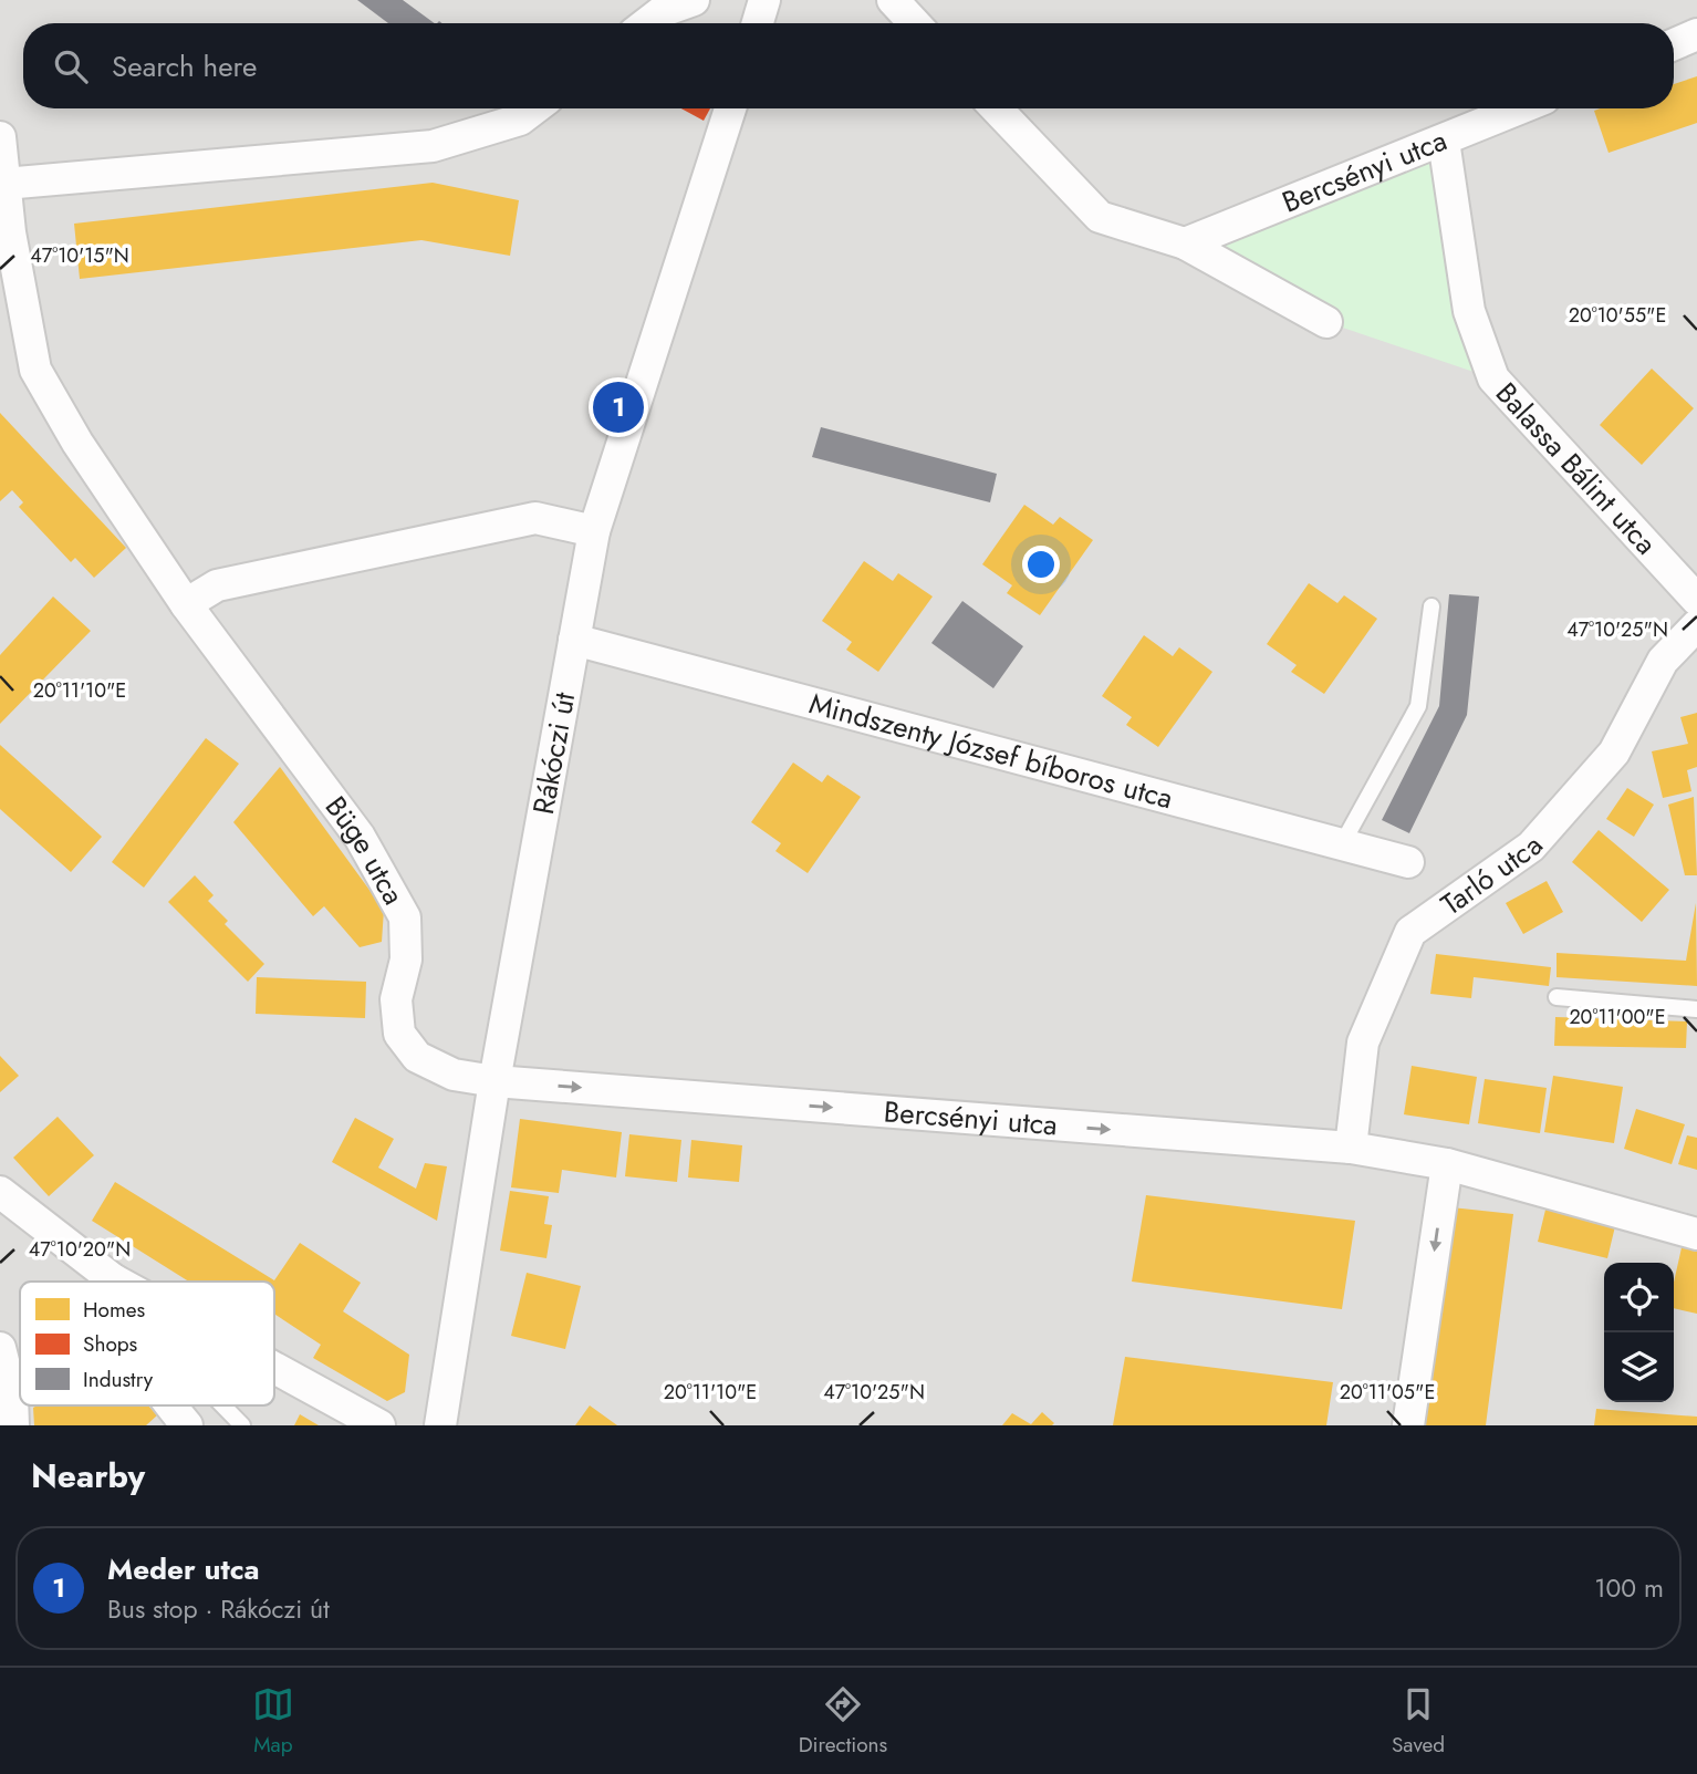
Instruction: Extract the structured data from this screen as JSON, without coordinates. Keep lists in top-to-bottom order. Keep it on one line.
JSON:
{"streets":{"street":["Bercsényi utca","Balassa Bálint utca","Mindszenty József bíboros utca","Rákóczi út","Büge utca","Tarló utca"]},"crossings":[["Bercsényi utca","Balassa Bálint utca"],["Bercsényi utca","Rákóczi út"],["Bercsényi utca","Büge utca"],["Bercsényi utca","Tarló utca"],["Mindszenty József bíboros utca","Rákóczi út"],["Rákóczi út","Büge utca"]],"one_way":["Bercsényi utca"],"legend":["Homes","Shops","Industry"],"page":{"search":"Search here","pins":"1","heading":"Nearby","list":[{"mark":"1","name":"Meder utca","note":"Bus stop · Rákóczi út","value":"100 m"}],"nav":["Map","Directions","Saved"]},"coordinates":["47°10'15\"N","20°10'55\"E","47°10'25\"N","20°11'10\"E","20°11'00\"E","47°10'20\"N","20°11'05\"E"]}
